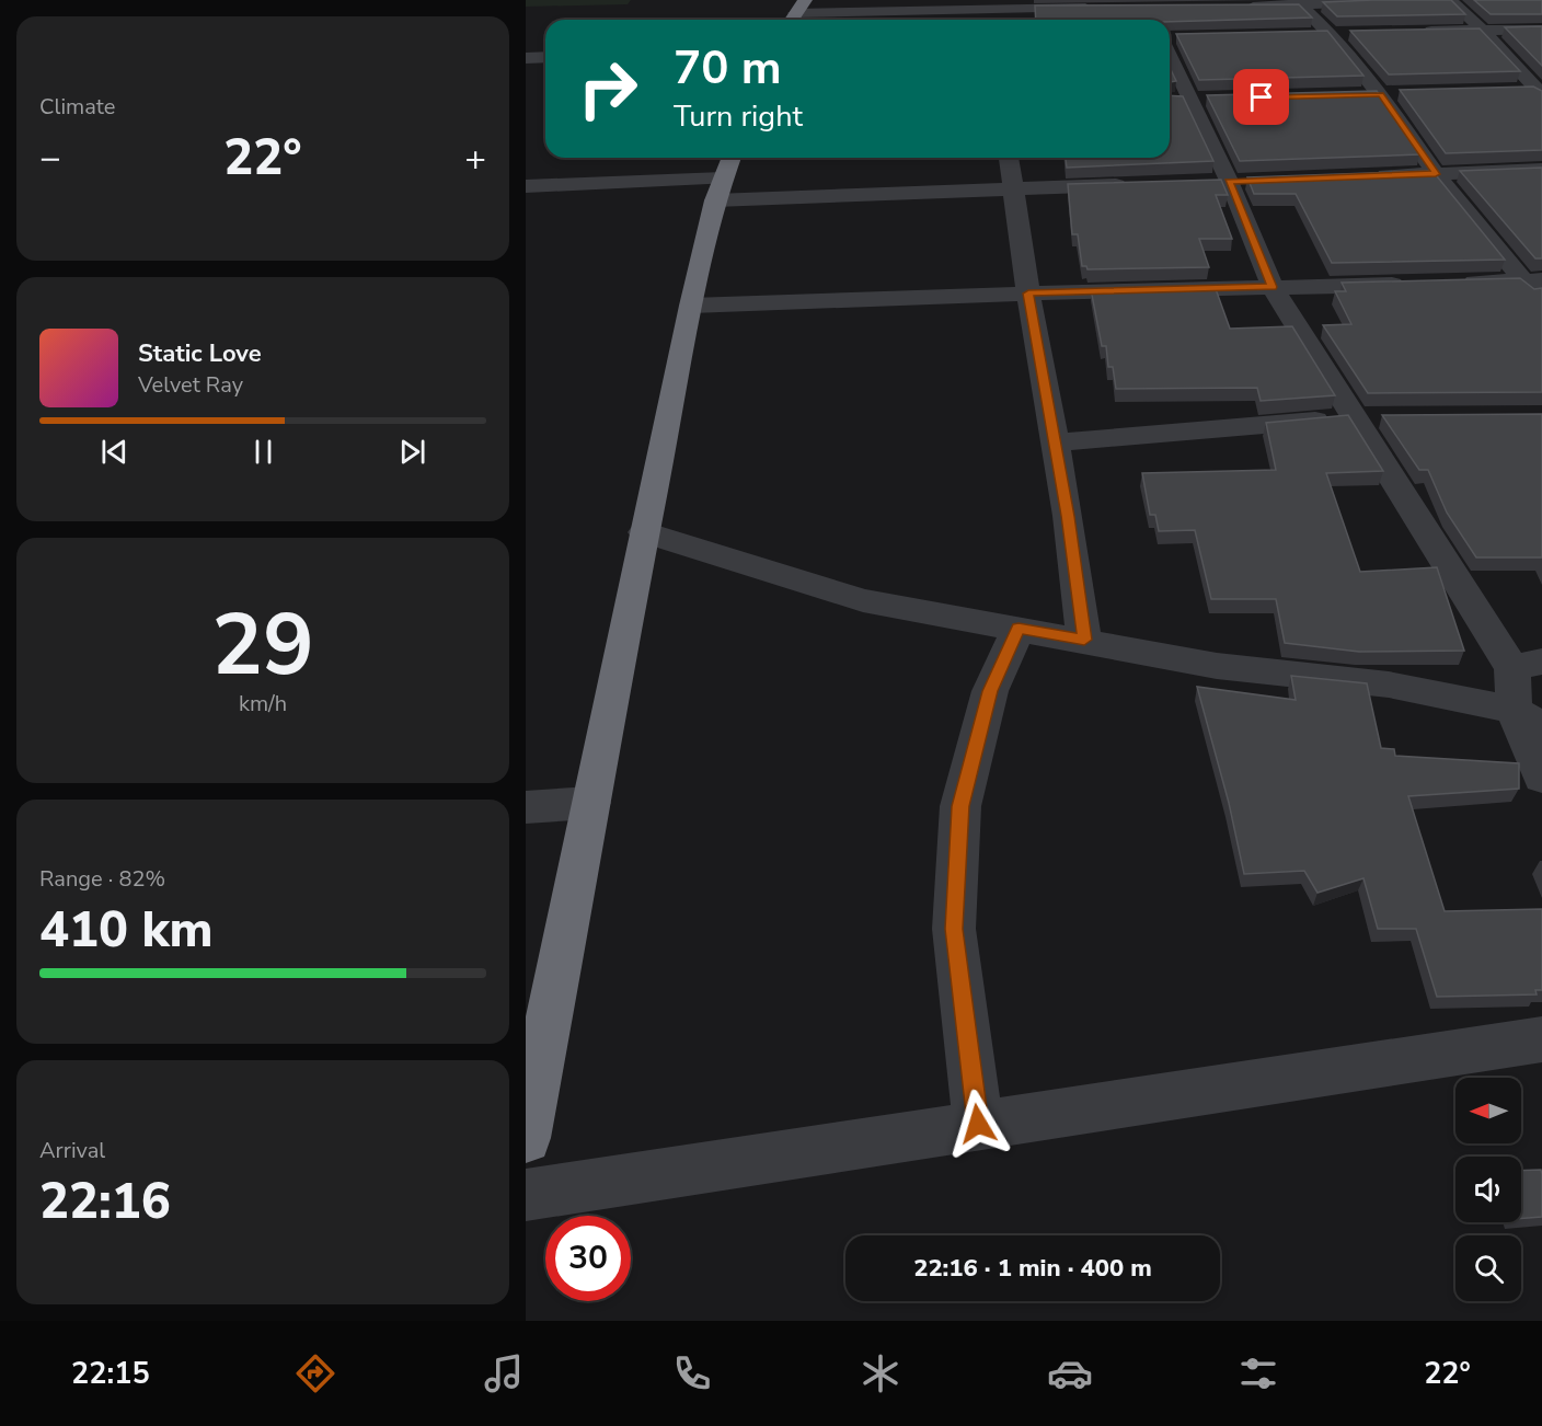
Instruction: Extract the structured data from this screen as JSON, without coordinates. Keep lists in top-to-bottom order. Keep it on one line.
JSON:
{"north":"left","page":{"tile":["Climate",["29","km/h"],["Range · 82%","410 km"],["Arrival","22:16"]],"turn":["70 m","Turn right"],"heat":["−","22°","+"],"song":["Static Love","Velvet Ray"],"limit":"30","trip":"22:16 · 1 min · 400 m","tabs":["22:15","22°"]}}
